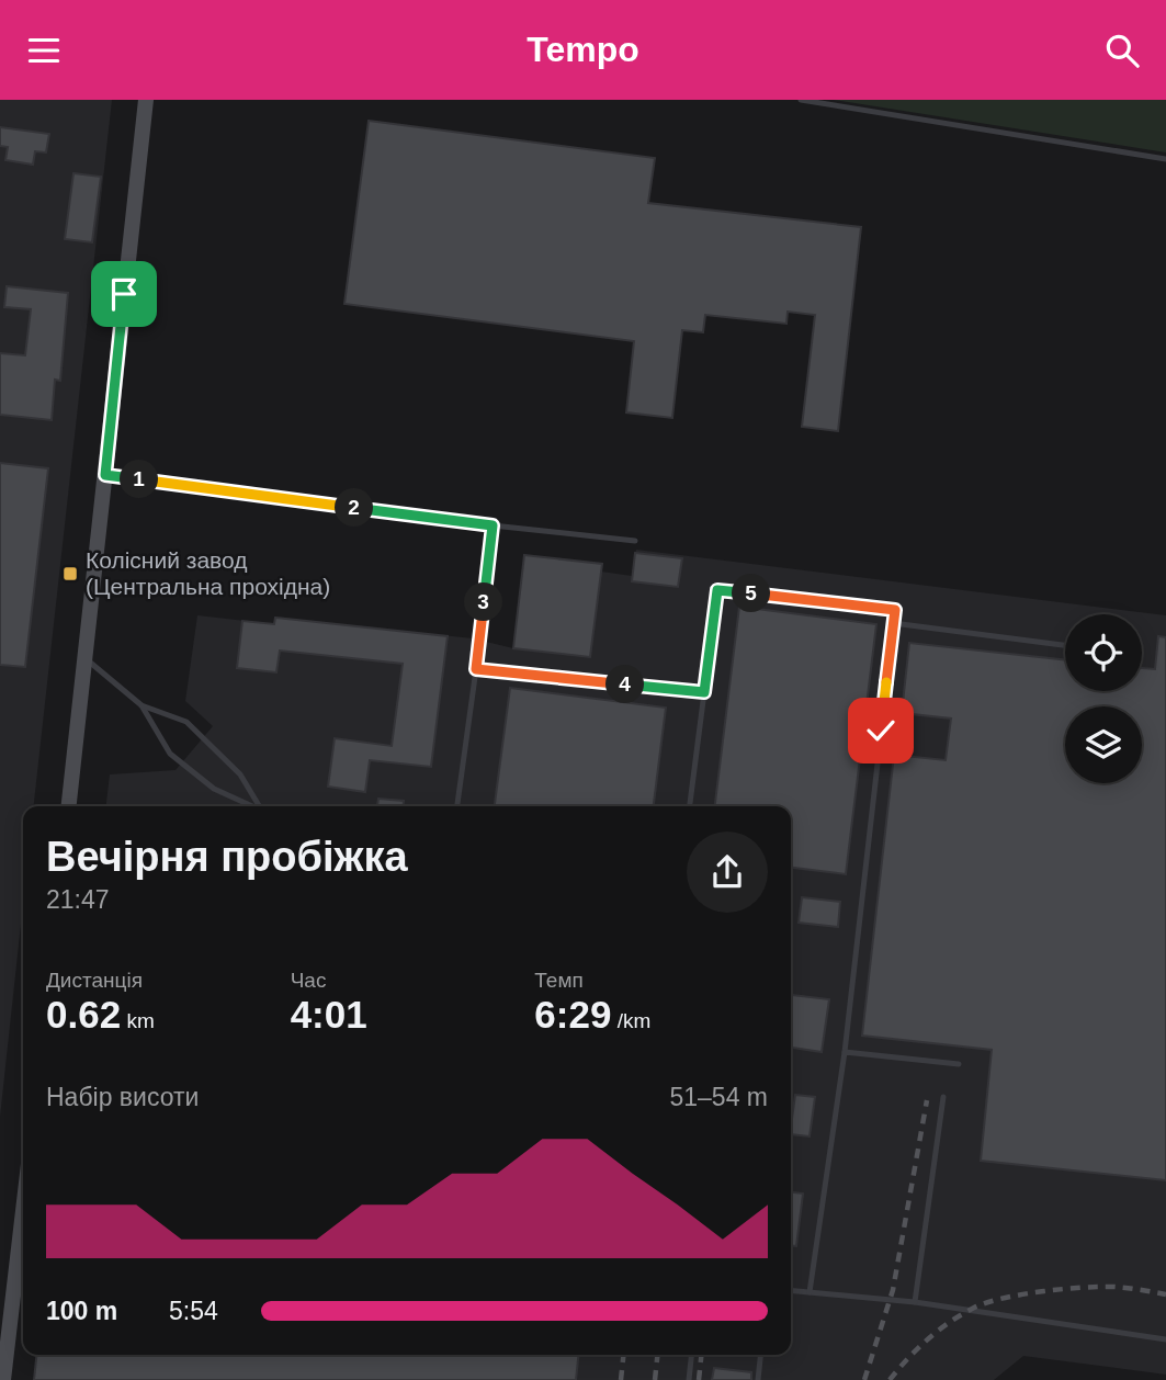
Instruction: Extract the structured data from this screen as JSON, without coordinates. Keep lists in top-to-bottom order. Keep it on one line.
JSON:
{"places":{"transit":["Колісний завод (Центральна прохідна)"]},"page":{"header":"Tempo","pins":["1","2","5","3","4"],"heading":["Вечірня пробіжка","21:47"],"stats":[["Дистанція","0.62 km"],["Час","4:01"],["Темп","6:29 /km"]],"chart":["Набір висоти","51–54 m"],"list":[{"name":"100 m","note":"5:54"}]}}
